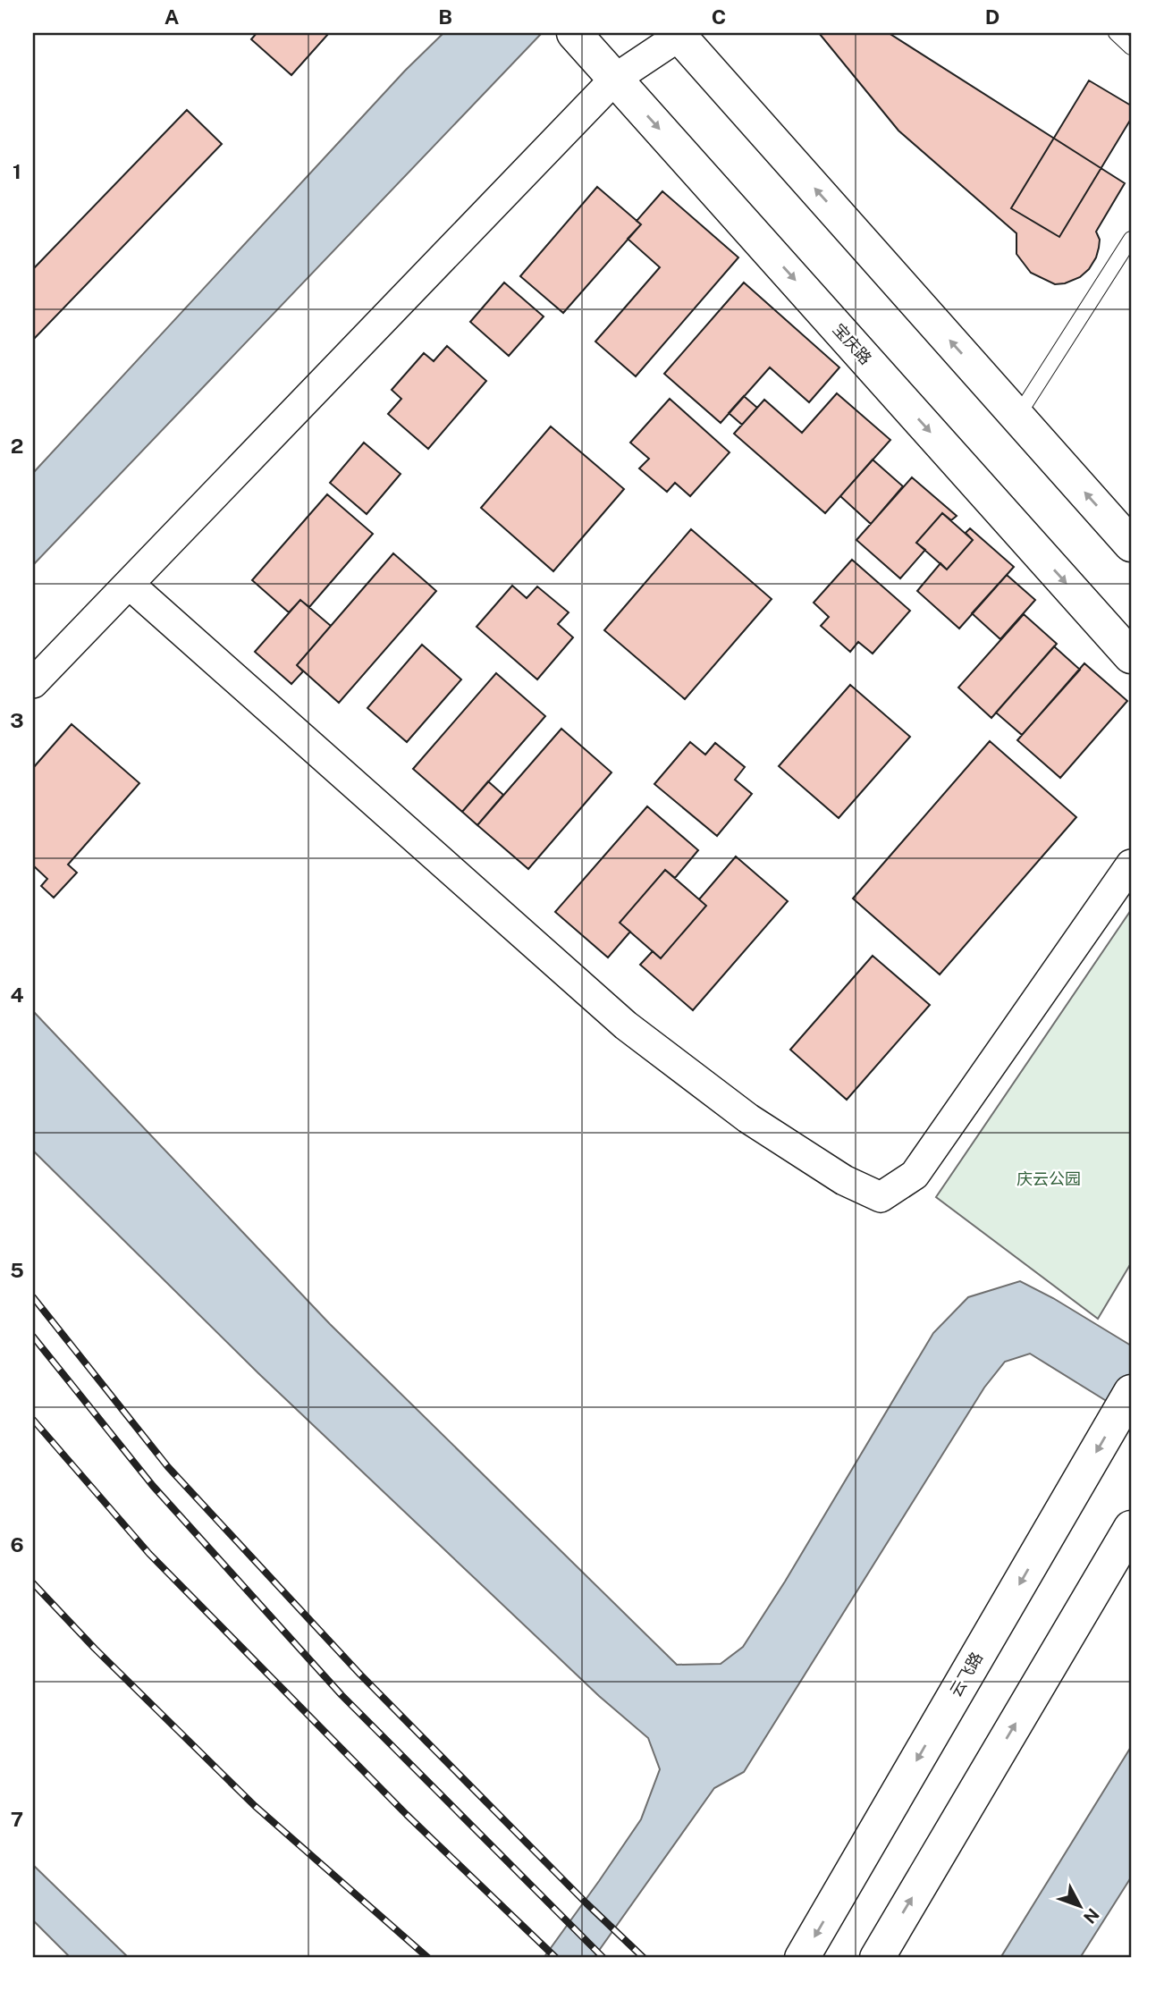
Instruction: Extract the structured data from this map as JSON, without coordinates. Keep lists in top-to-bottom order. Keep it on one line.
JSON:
{"streets":{"main road":["宝庆路","云飞路"]},"parks":["庆云公园"],"north":"bottom right","grid":{"columns":["A","B","C","D"],"rows":["1","2","3","4","5","6","7"]}}
